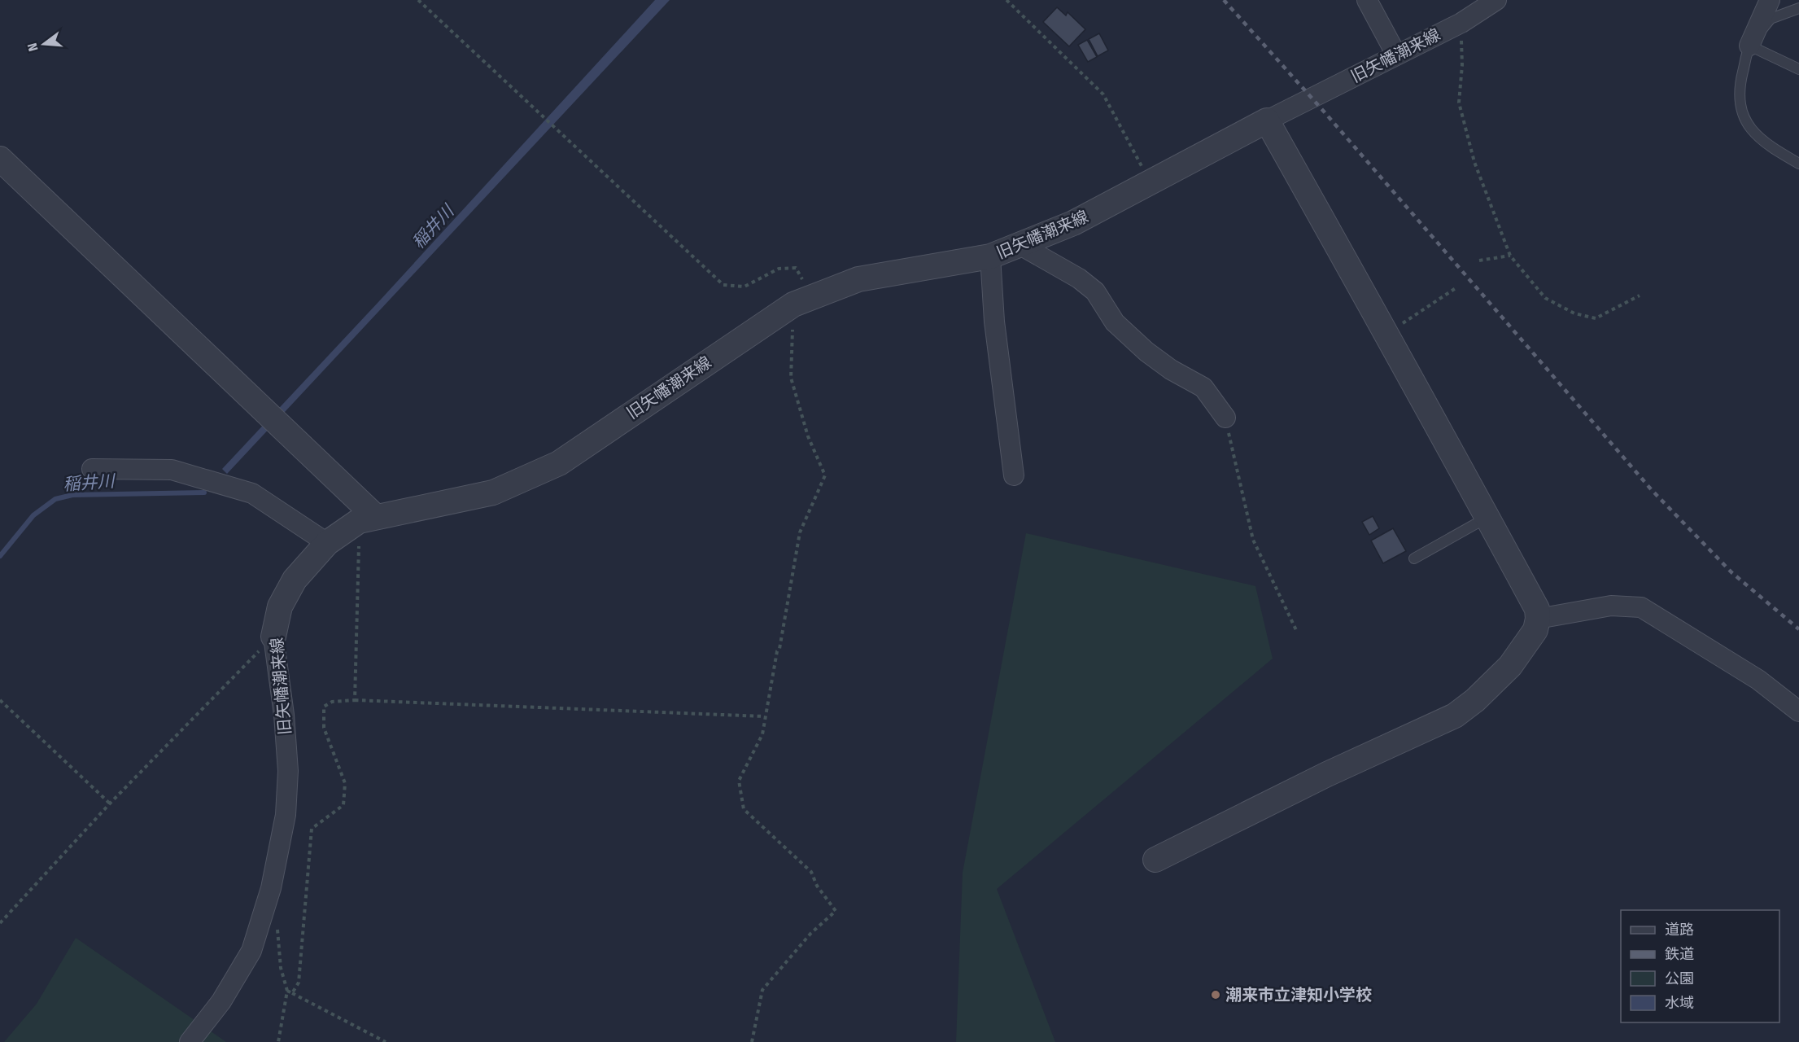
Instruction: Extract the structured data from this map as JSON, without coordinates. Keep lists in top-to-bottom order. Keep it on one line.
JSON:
{"streets":{"street":["旧矢幡潮来線"]},"water":["稲井川"],"places":["潮来市立津知小学校"],"legend":["道路","鉄道","公園","水域"],"north":"left"}
